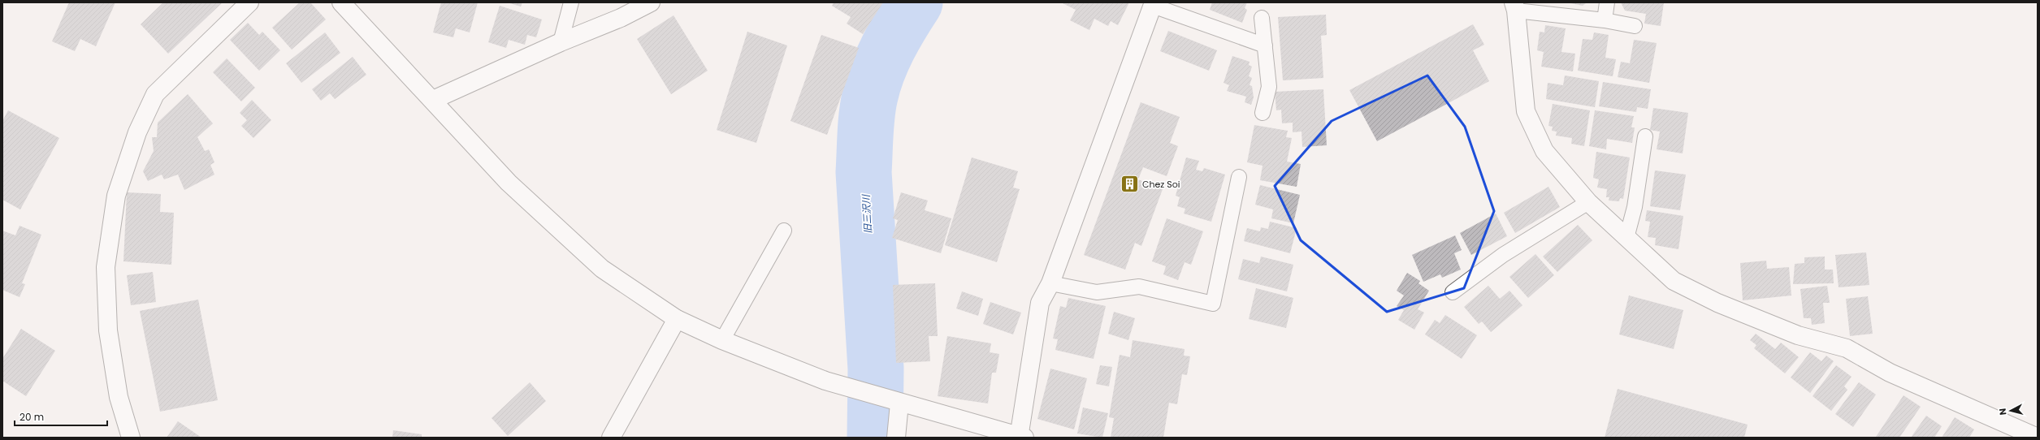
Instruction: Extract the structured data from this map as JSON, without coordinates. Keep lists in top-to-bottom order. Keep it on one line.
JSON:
{"water":["旧三沢川"],"places":{"building":["Chez Soi"]},"scale_bar":"20 m","north":"left"}
